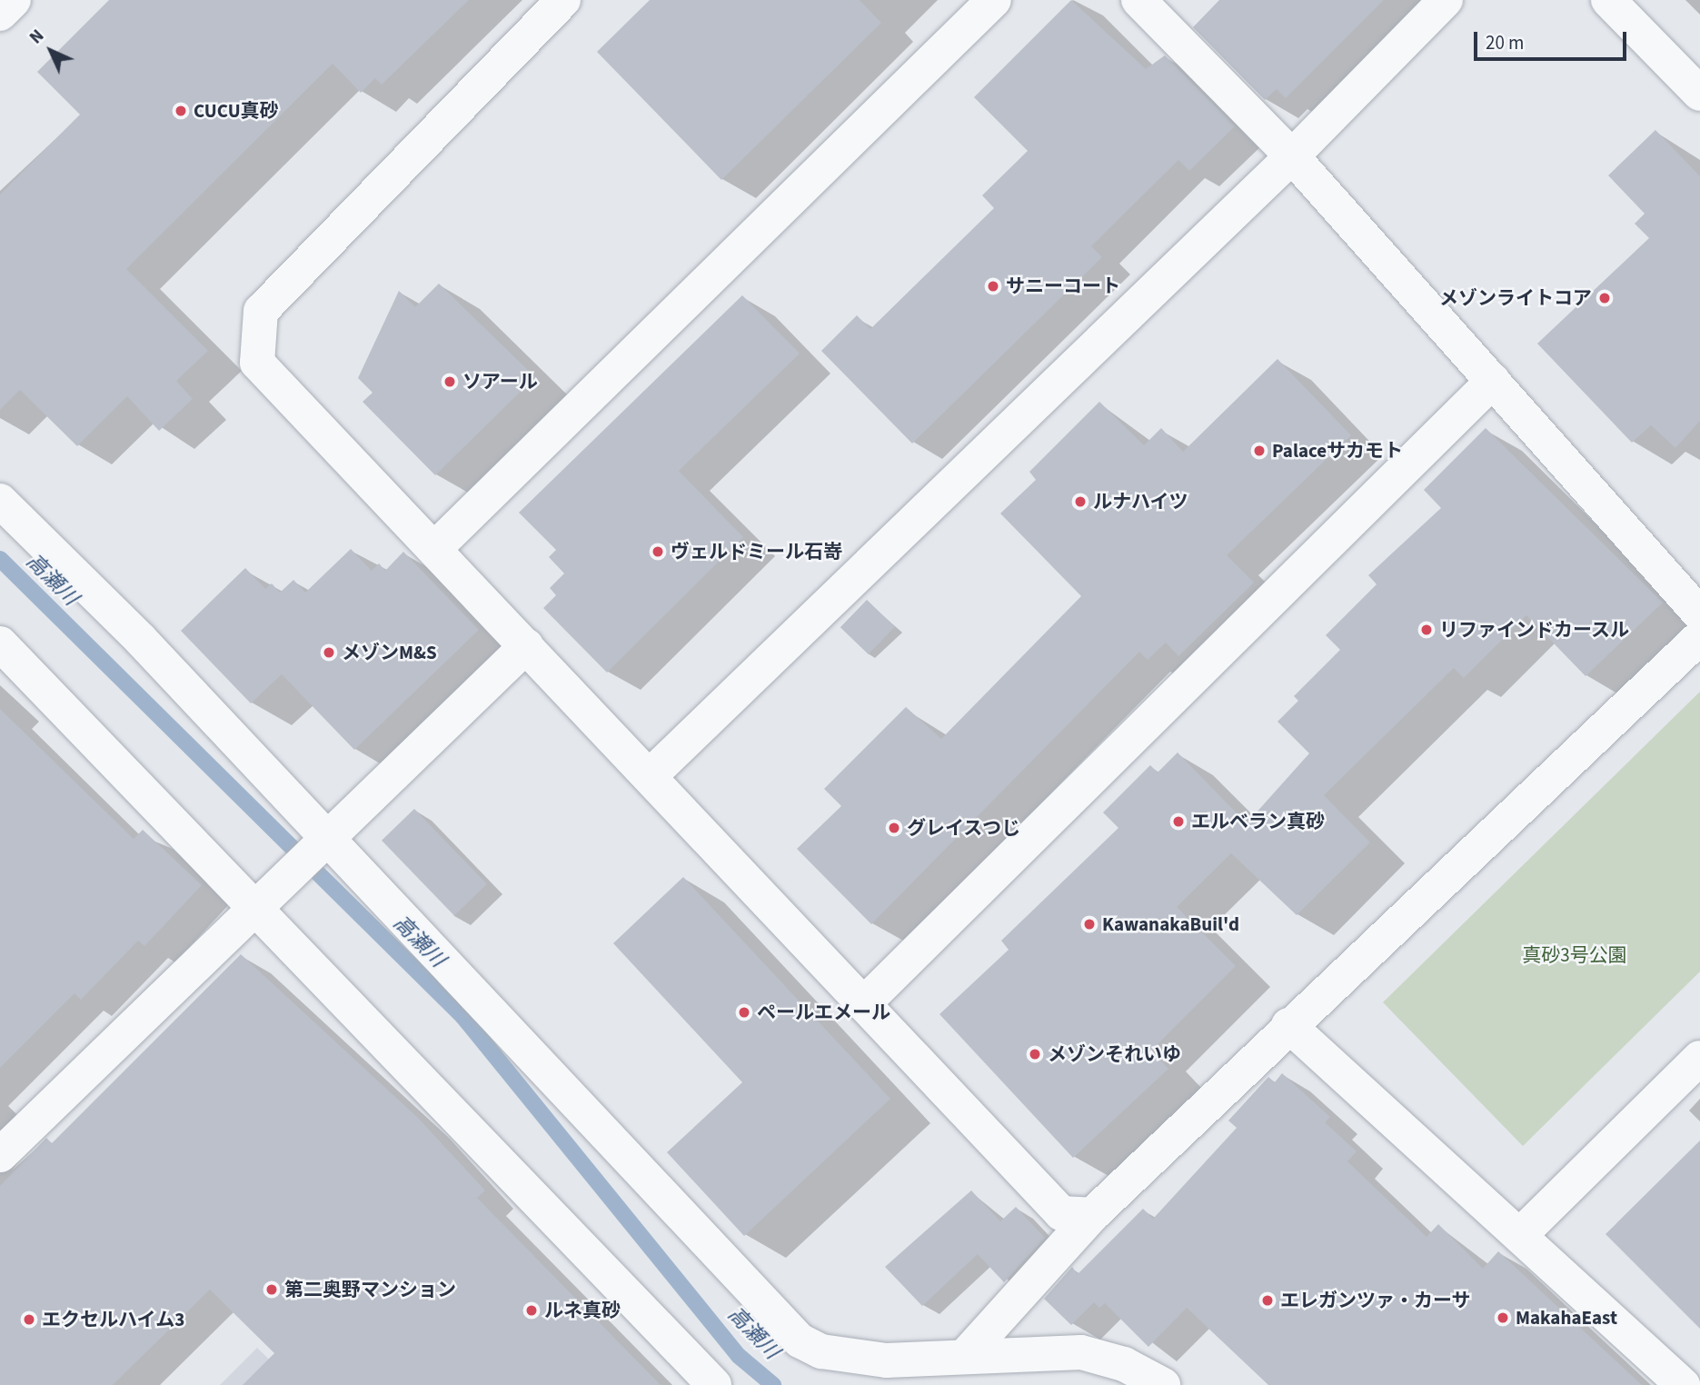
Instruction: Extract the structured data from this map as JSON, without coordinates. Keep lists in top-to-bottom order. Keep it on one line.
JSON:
{"water":["高瀬川"],"parks":["真砂3号公園"],"places":["CUCU真砂","サニーコート","メゾンライトコア","ソアール","Palaceサカモト","ルナハイツ","ヴェルドミール石嵜","リファインドカースル","メゾンM&S","エルベラン真砂","グレイスつじ","KawanakaBuil'd","ペールエメール","メゾンそれいゆ","第二奥野マンション","エレガンツァ・カーサ","ルネ真砂","MakahaEast","エクセルハイム3"],"scale_bar":"20 m","north":"top left"}
